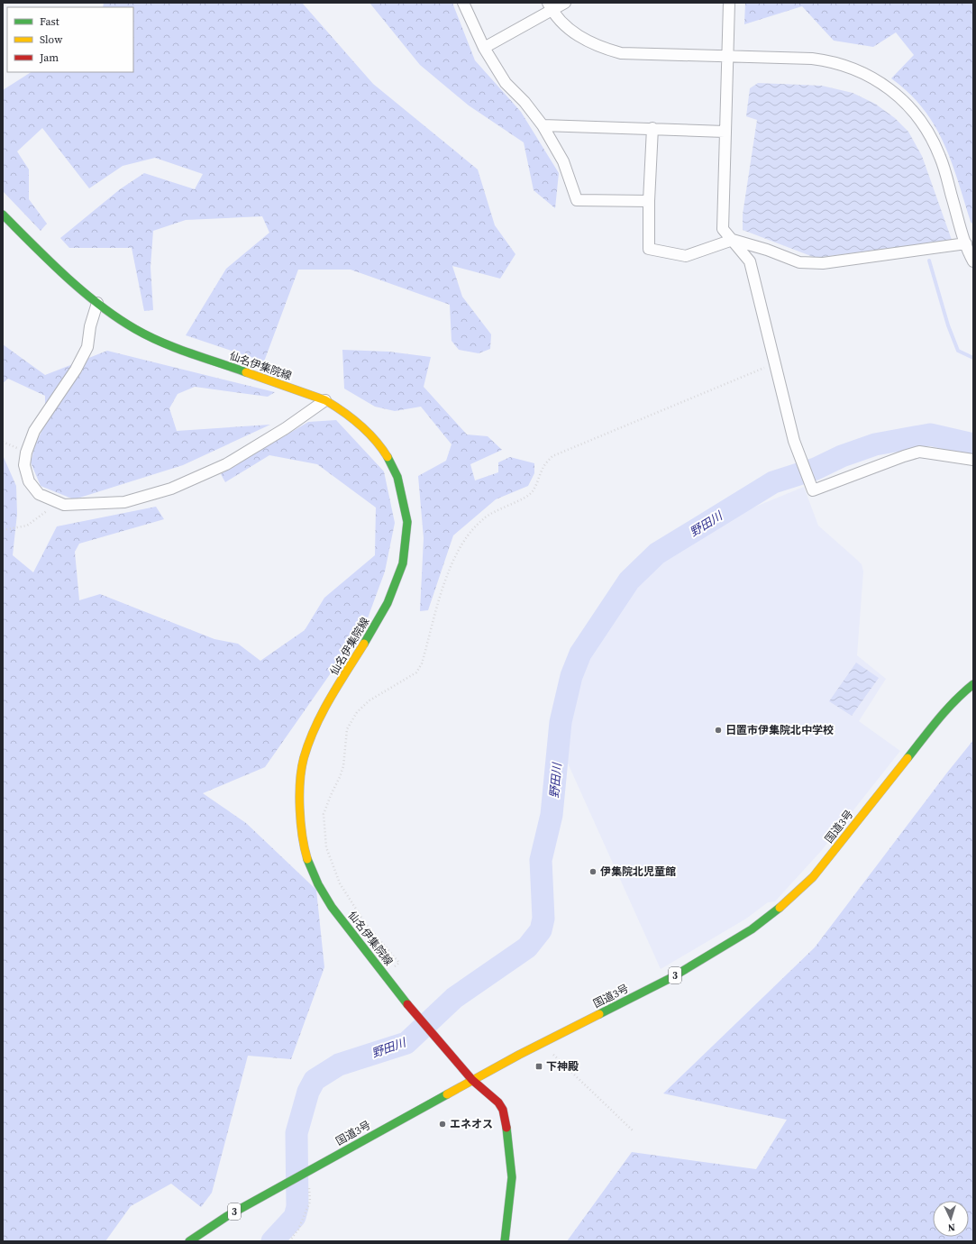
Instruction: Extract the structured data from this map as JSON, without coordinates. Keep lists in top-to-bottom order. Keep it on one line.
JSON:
{"streets":{"main road":["仙名伊集院線","国道3号","3"]},"crossings":[["仙名伊集院線","国道3号"]],"water":["野田川"],"places":{"other":["日置市伊集院北中学校","伊集院北児童館","エネオス"],"transit":["下神殿"]},"legend":["Fast","Slow","Jam"],"north":"bottom"}
